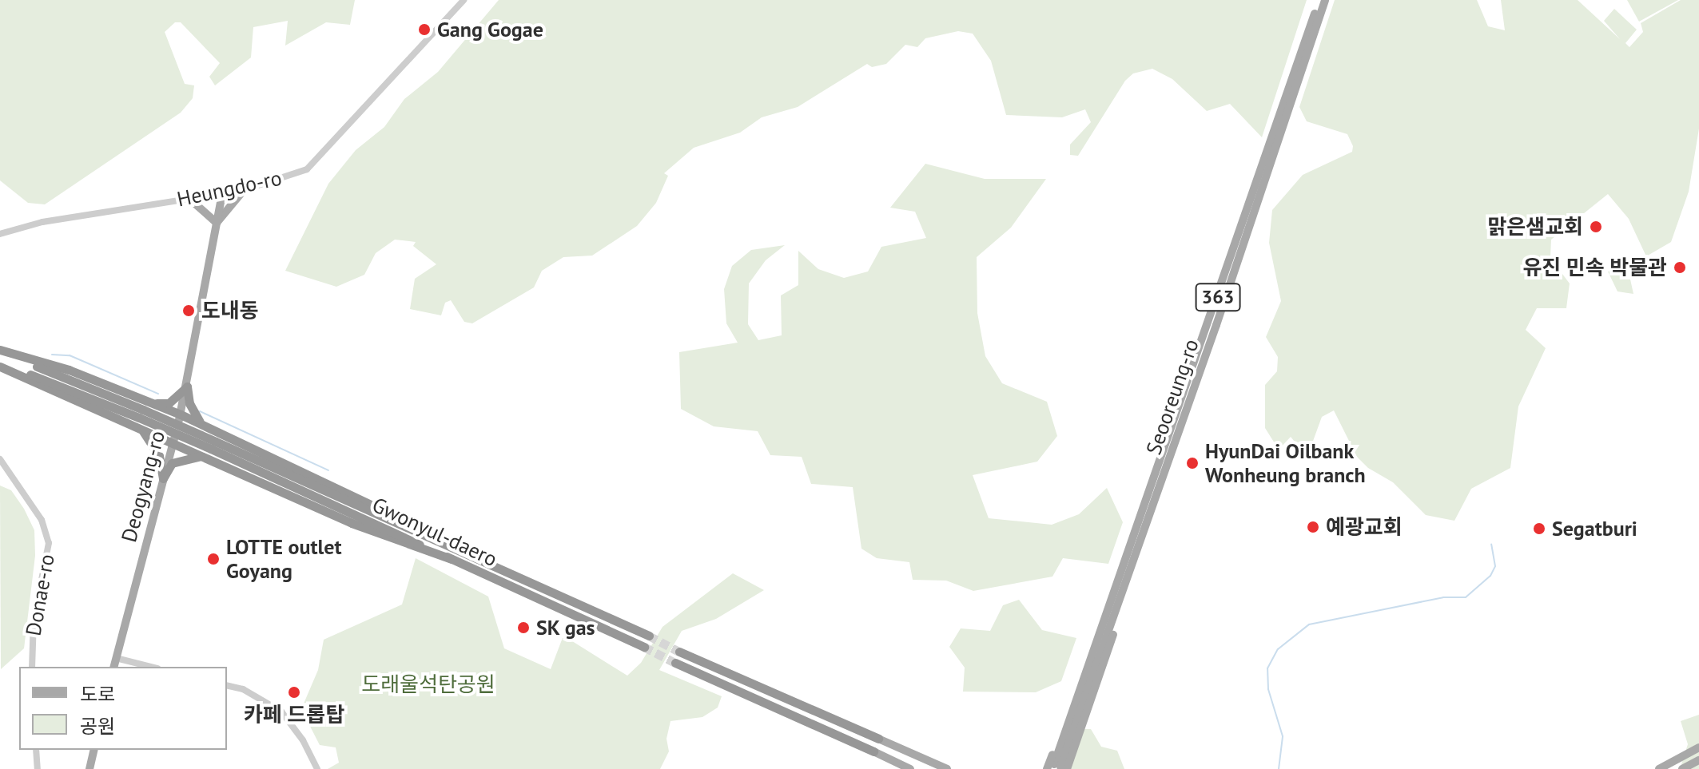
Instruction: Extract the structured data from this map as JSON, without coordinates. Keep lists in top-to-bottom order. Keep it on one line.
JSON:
{"streets":{"highway":["Gwonyul-daero"],"main road":["363","Seooreung-ro","Deogyang-ro"],"street":["Heungdo-ro","Donae-ro"]},"parks":["도래울석탄공원"],"places":["Gang Gogae","맑은샘교회","유진 민속 박물관","도내동","HyunDai Oilbank Wonheung branch","예광교회","Segatburi","LOTTE outlet Goyang","SK gas","카페 드롭탑"],"legend":["도로","공원"]}
